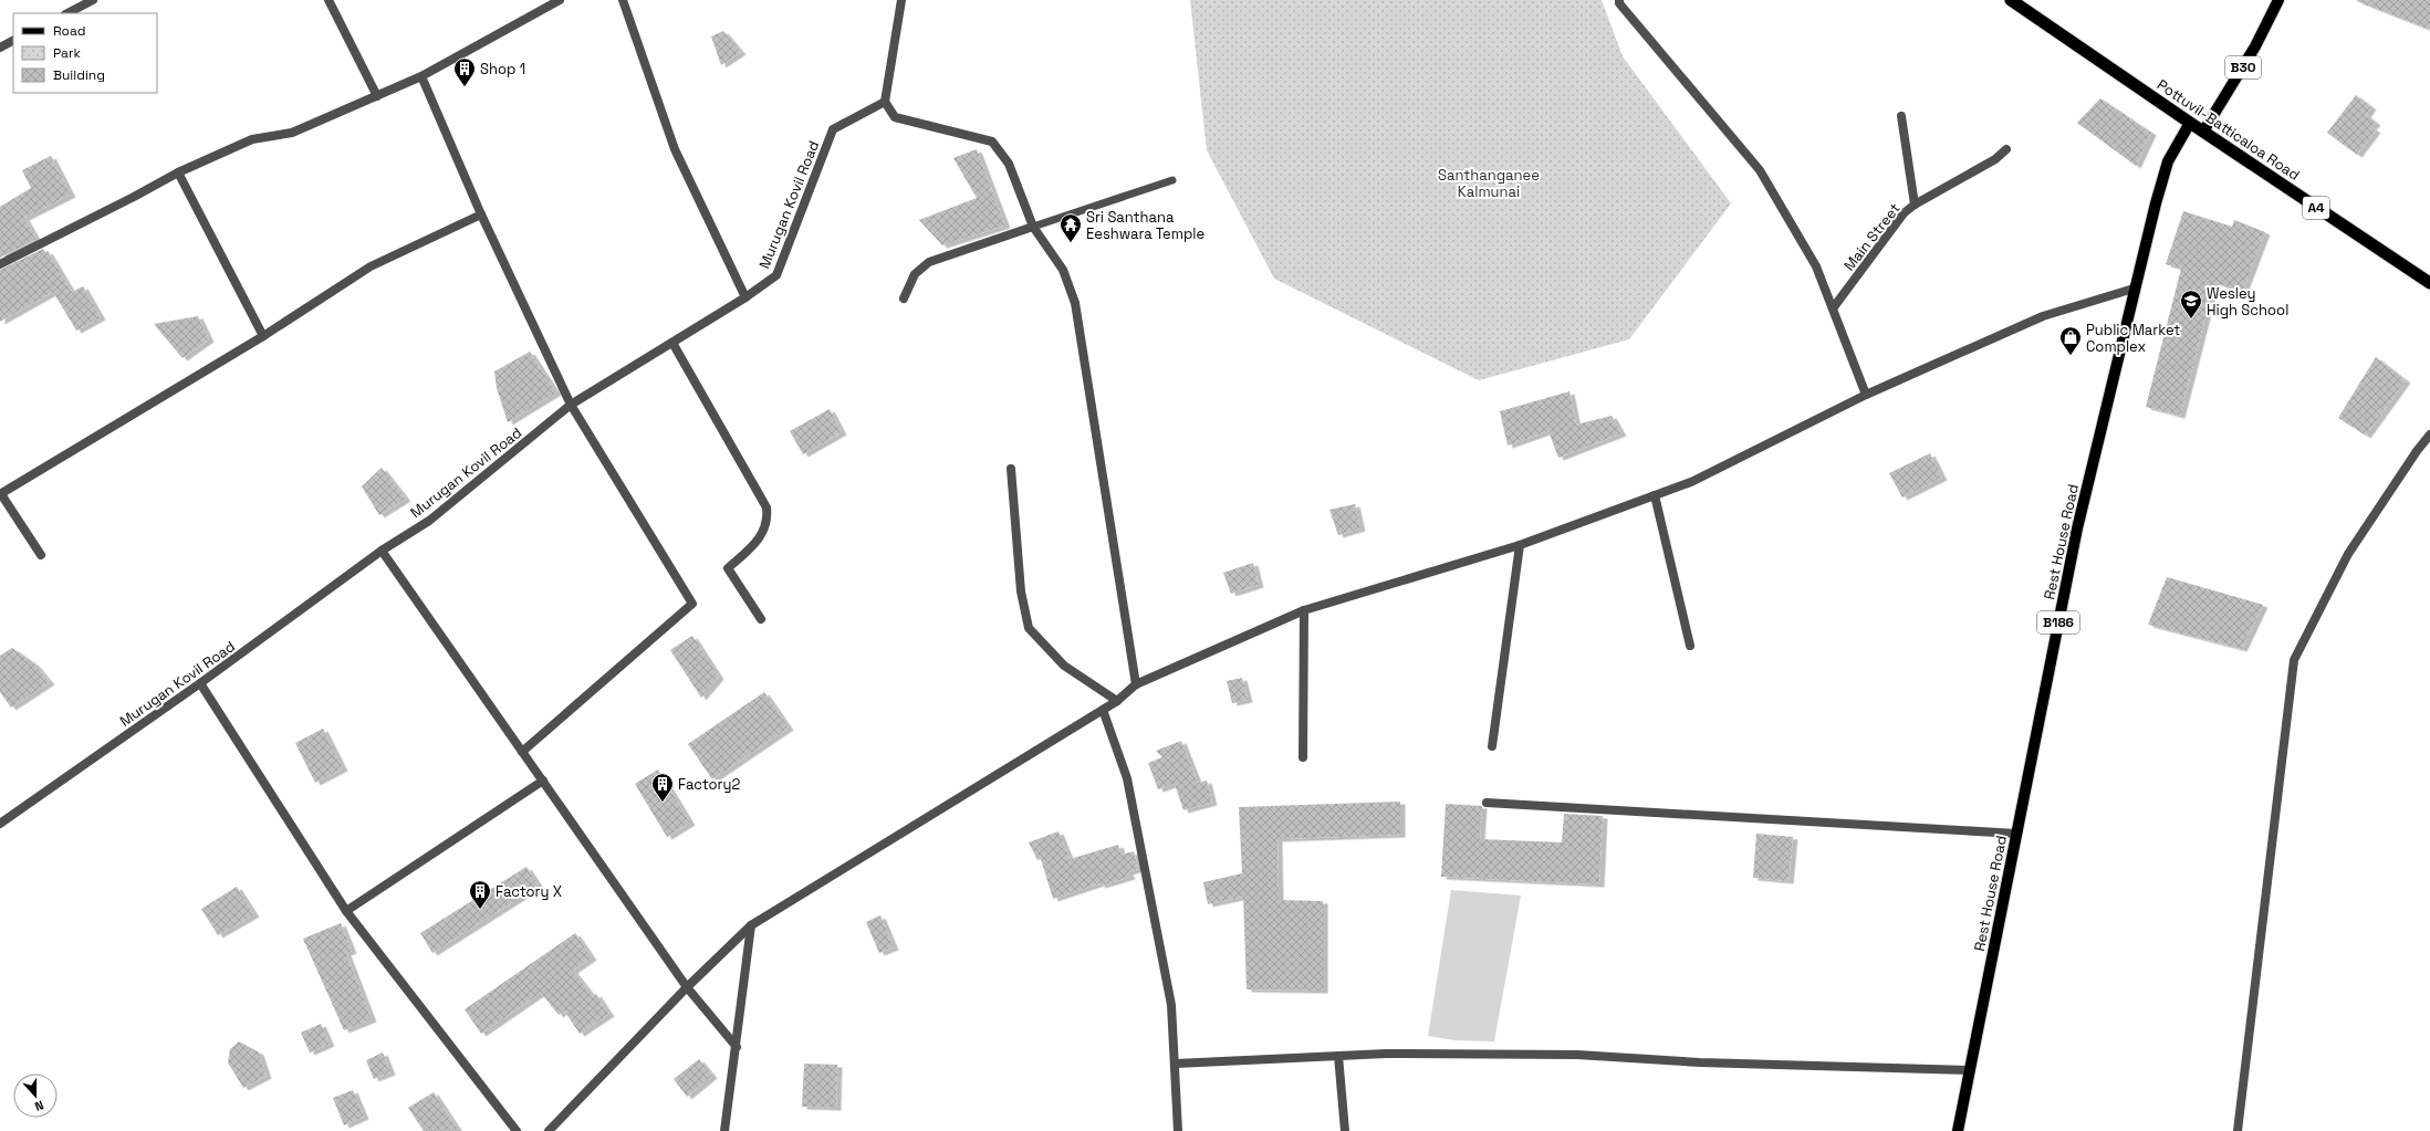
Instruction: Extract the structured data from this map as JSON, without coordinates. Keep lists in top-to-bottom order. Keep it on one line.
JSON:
{"streets":{"highway":["Pottuvil-Batticaloa Road","A4"],"main road":["B30","Rest House Road","B186"],"street":["Murugan Kovil Road","Main Street"]},"crossings":[["B30","Pottuvil-Batticaloa Road"],["Pottuvil-Batticaloa Road","Rest House Road"]],"parks":["Santhanganee Kalmunai"],"places":{"building":["Shop 1","Factory2","Factory X"],"temple":["Sri Santhana Eeshwara Temple"],"school or university":["Wesley High School"],"shop":["Public Market Complex"]},"legend":["Road","Park","Building"],"north":"bottom"}
